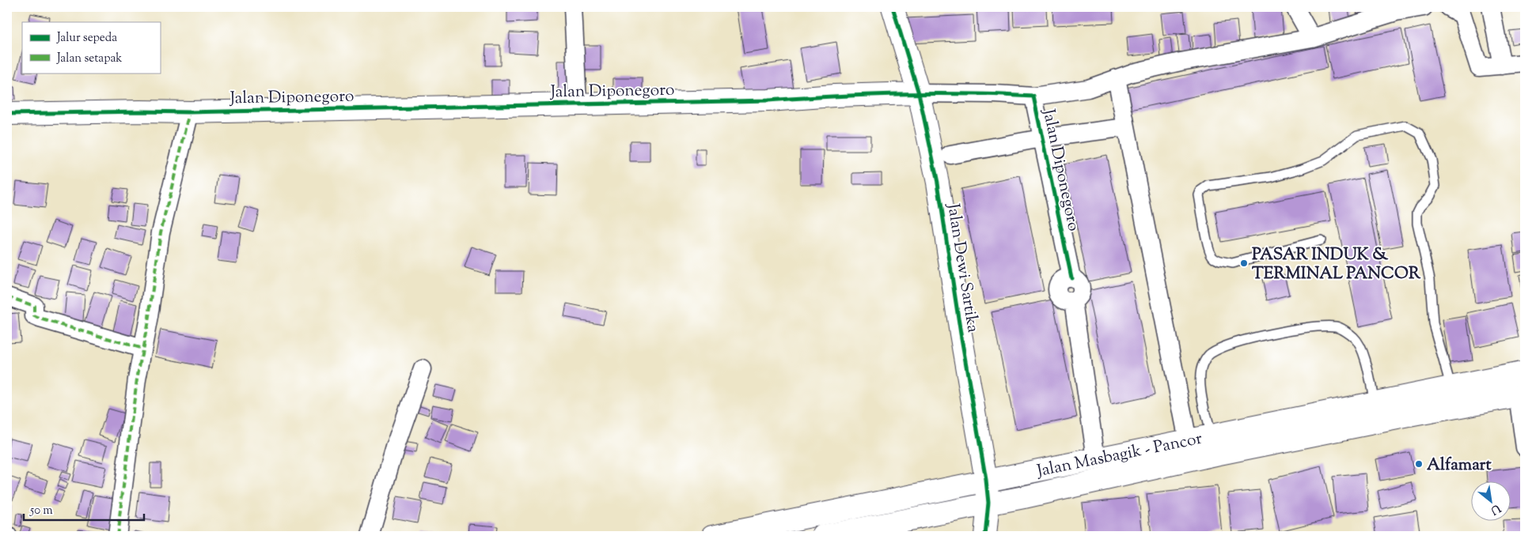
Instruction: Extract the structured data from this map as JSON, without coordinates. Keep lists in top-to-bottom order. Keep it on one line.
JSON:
{"streets":{"street":["Jalan Diponegoro","Jalan Dewi Sartika","Jalan Masbagik - Pancor"]},"crossings":[["Jalan Diponegoro","Jalan Dewi Sartika"],["Jalan Diponegoro","Jalan Masbagik - Pancor"],["Jalan Dewi Sartika","Jalan Masbagik - Pancor"]],"places":["PASAR INDUK & TERMINAL PANCOR","Alfamart"],"legend":["Jalur sepeda","Jalan setapak"],"scale_bar":"50 m","north":"bottom right"}
